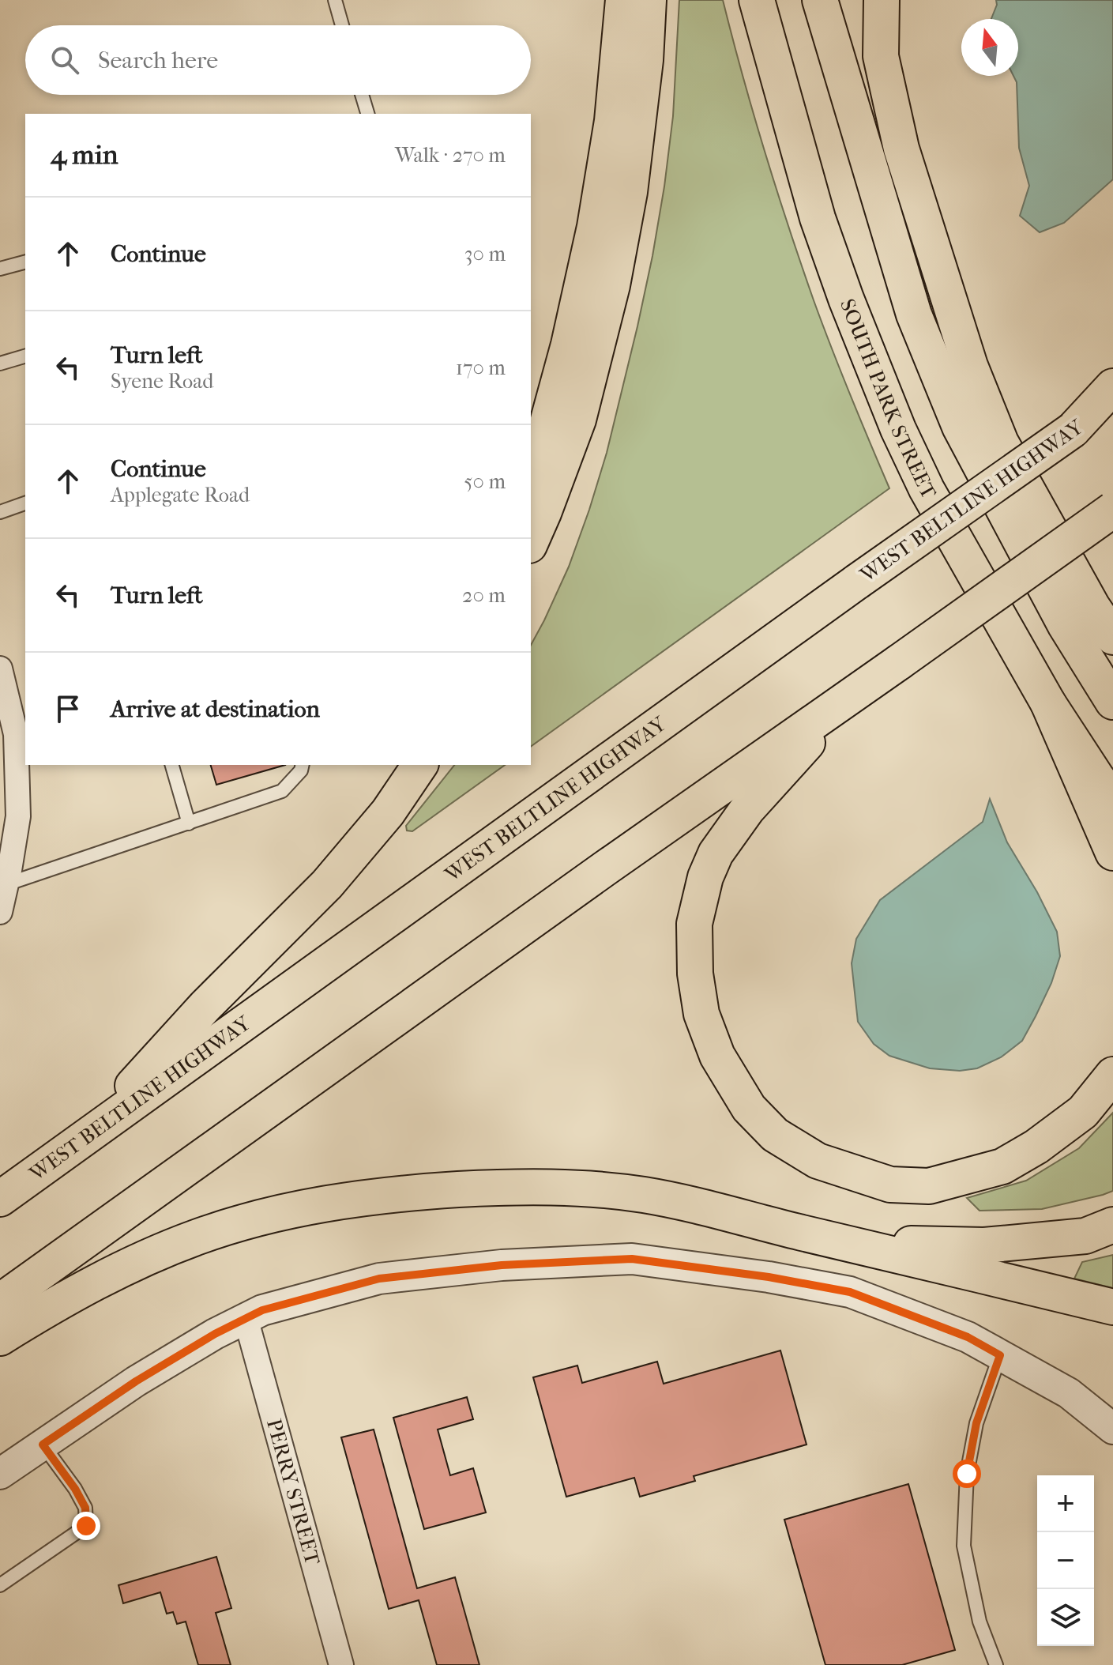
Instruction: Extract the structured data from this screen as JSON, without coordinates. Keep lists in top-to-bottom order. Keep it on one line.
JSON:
{"streets":{"main road":["SOUTH PARK STREET","WEST BELTLINE HIGHWAY"],"street":["PERRY STREET"]},"north":"top","page":{"search":"Search here","heading":["4 min","Walk · 270 m"],"list":[["Continue","30 m"],["Turn left","Syene Road","170 m"],["Continue","Applegate Road","50 m"],["Turn left","20 m"],"Arrive at destination"],"map_buttons":["+","−"]}}
